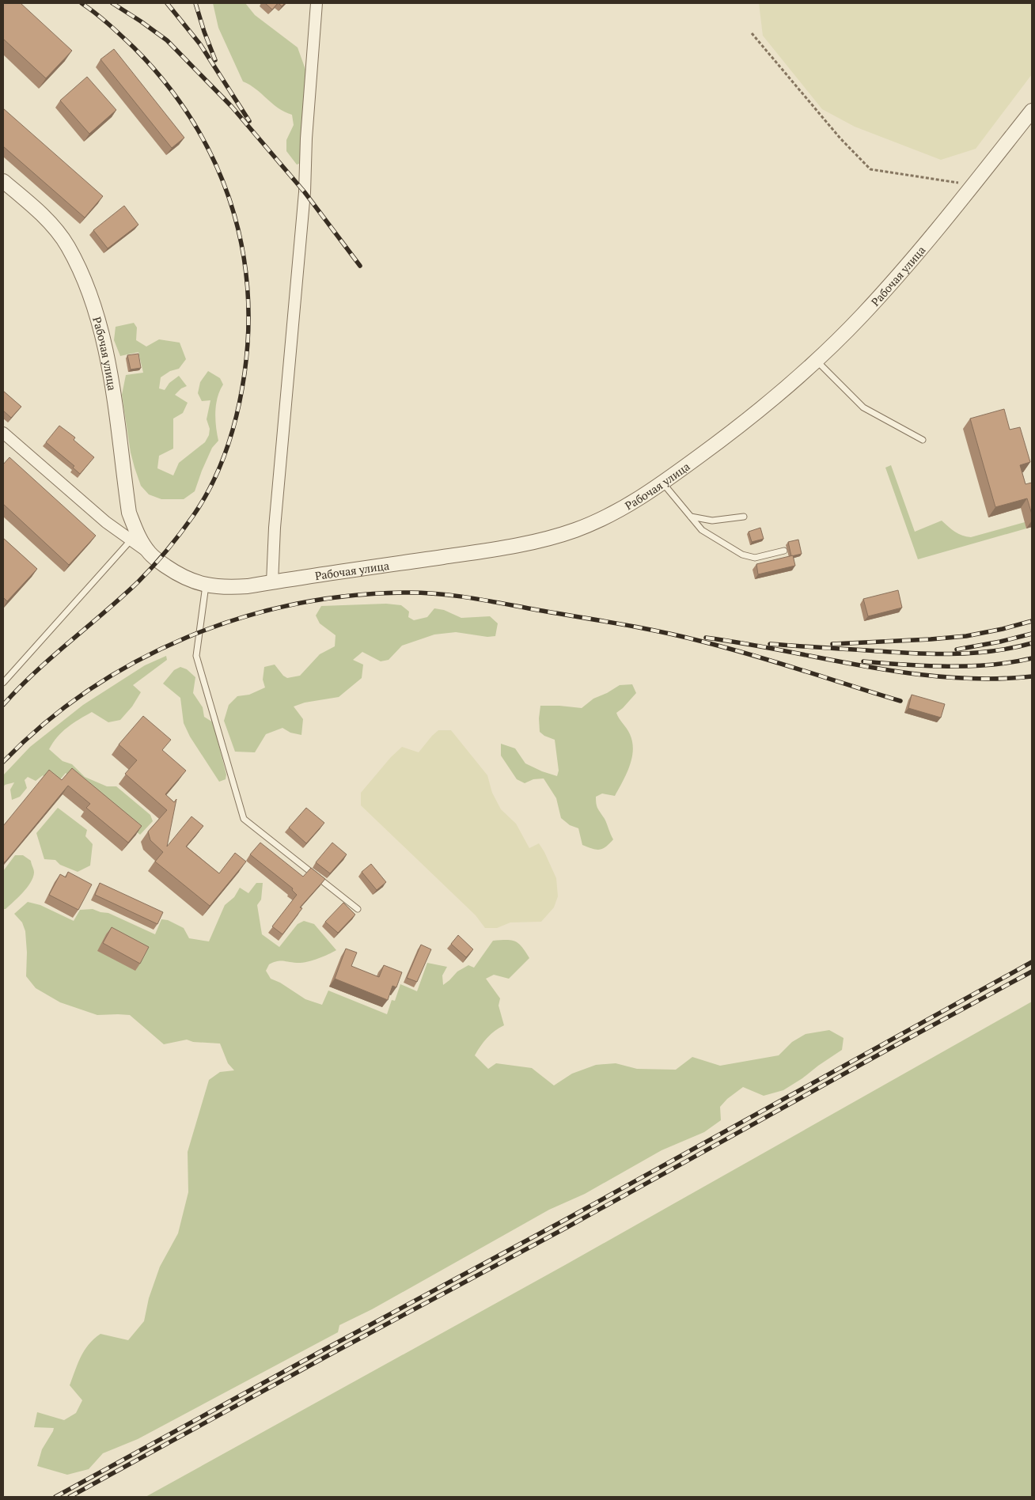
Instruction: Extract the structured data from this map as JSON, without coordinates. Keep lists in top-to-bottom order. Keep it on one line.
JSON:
{"streets":{"street":["Рабочая улица"]}}
